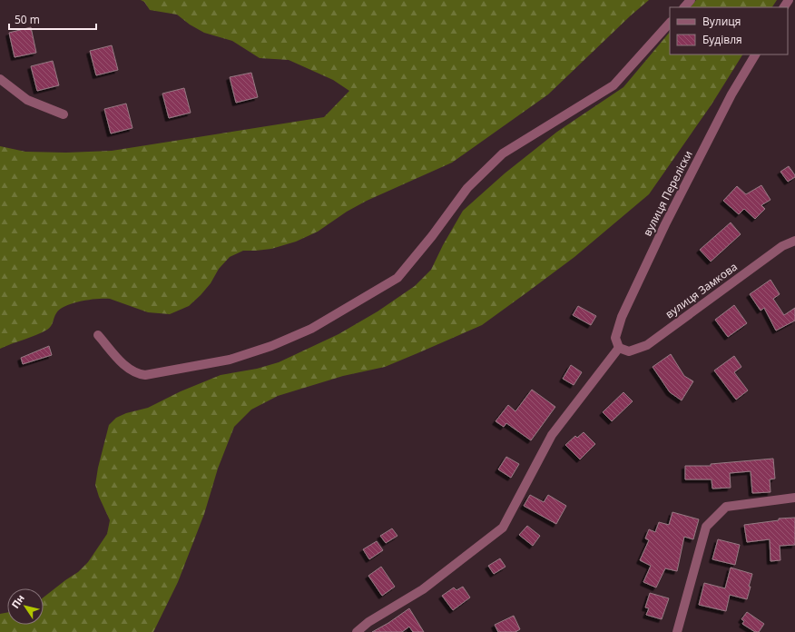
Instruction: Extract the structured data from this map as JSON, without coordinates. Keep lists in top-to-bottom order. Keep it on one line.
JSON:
{"streets":{"street":["вулиця Переліски","вулиця Замкова"]},"crossings":[["вулиця Переліски","вулиця Замкова"]],"legend":["Вулиця","Будівля"],"scale_bar":"50 m","north":"top left"}
